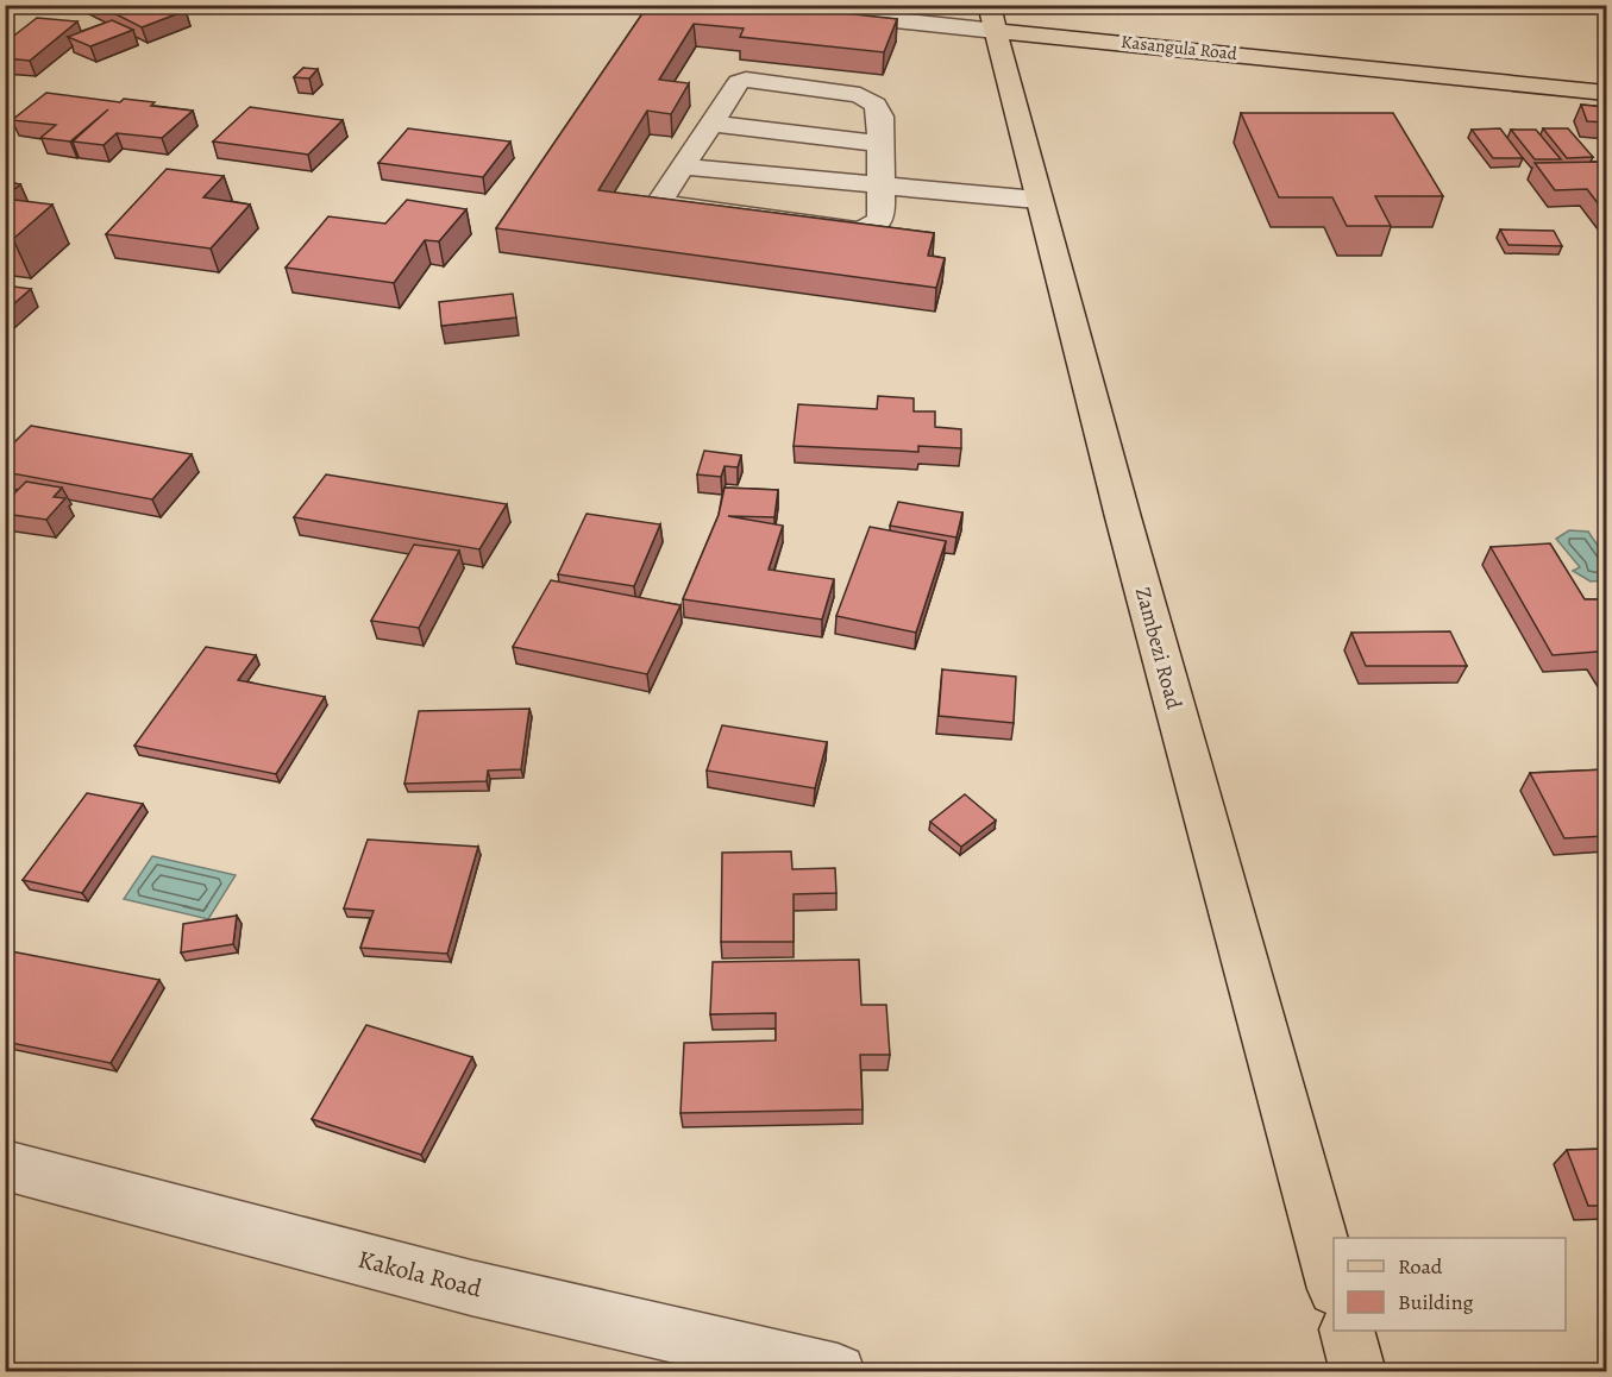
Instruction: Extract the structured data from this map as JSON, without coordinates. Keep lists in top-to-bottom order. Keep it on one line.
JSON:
{"streets":{"main road":["Kasangula Road","Zambezi Road"],"street":["Kakola Road"]},"crossings":[["Kasangula Road","Zambezi Road"]],"legend":["Road","Building"]}
